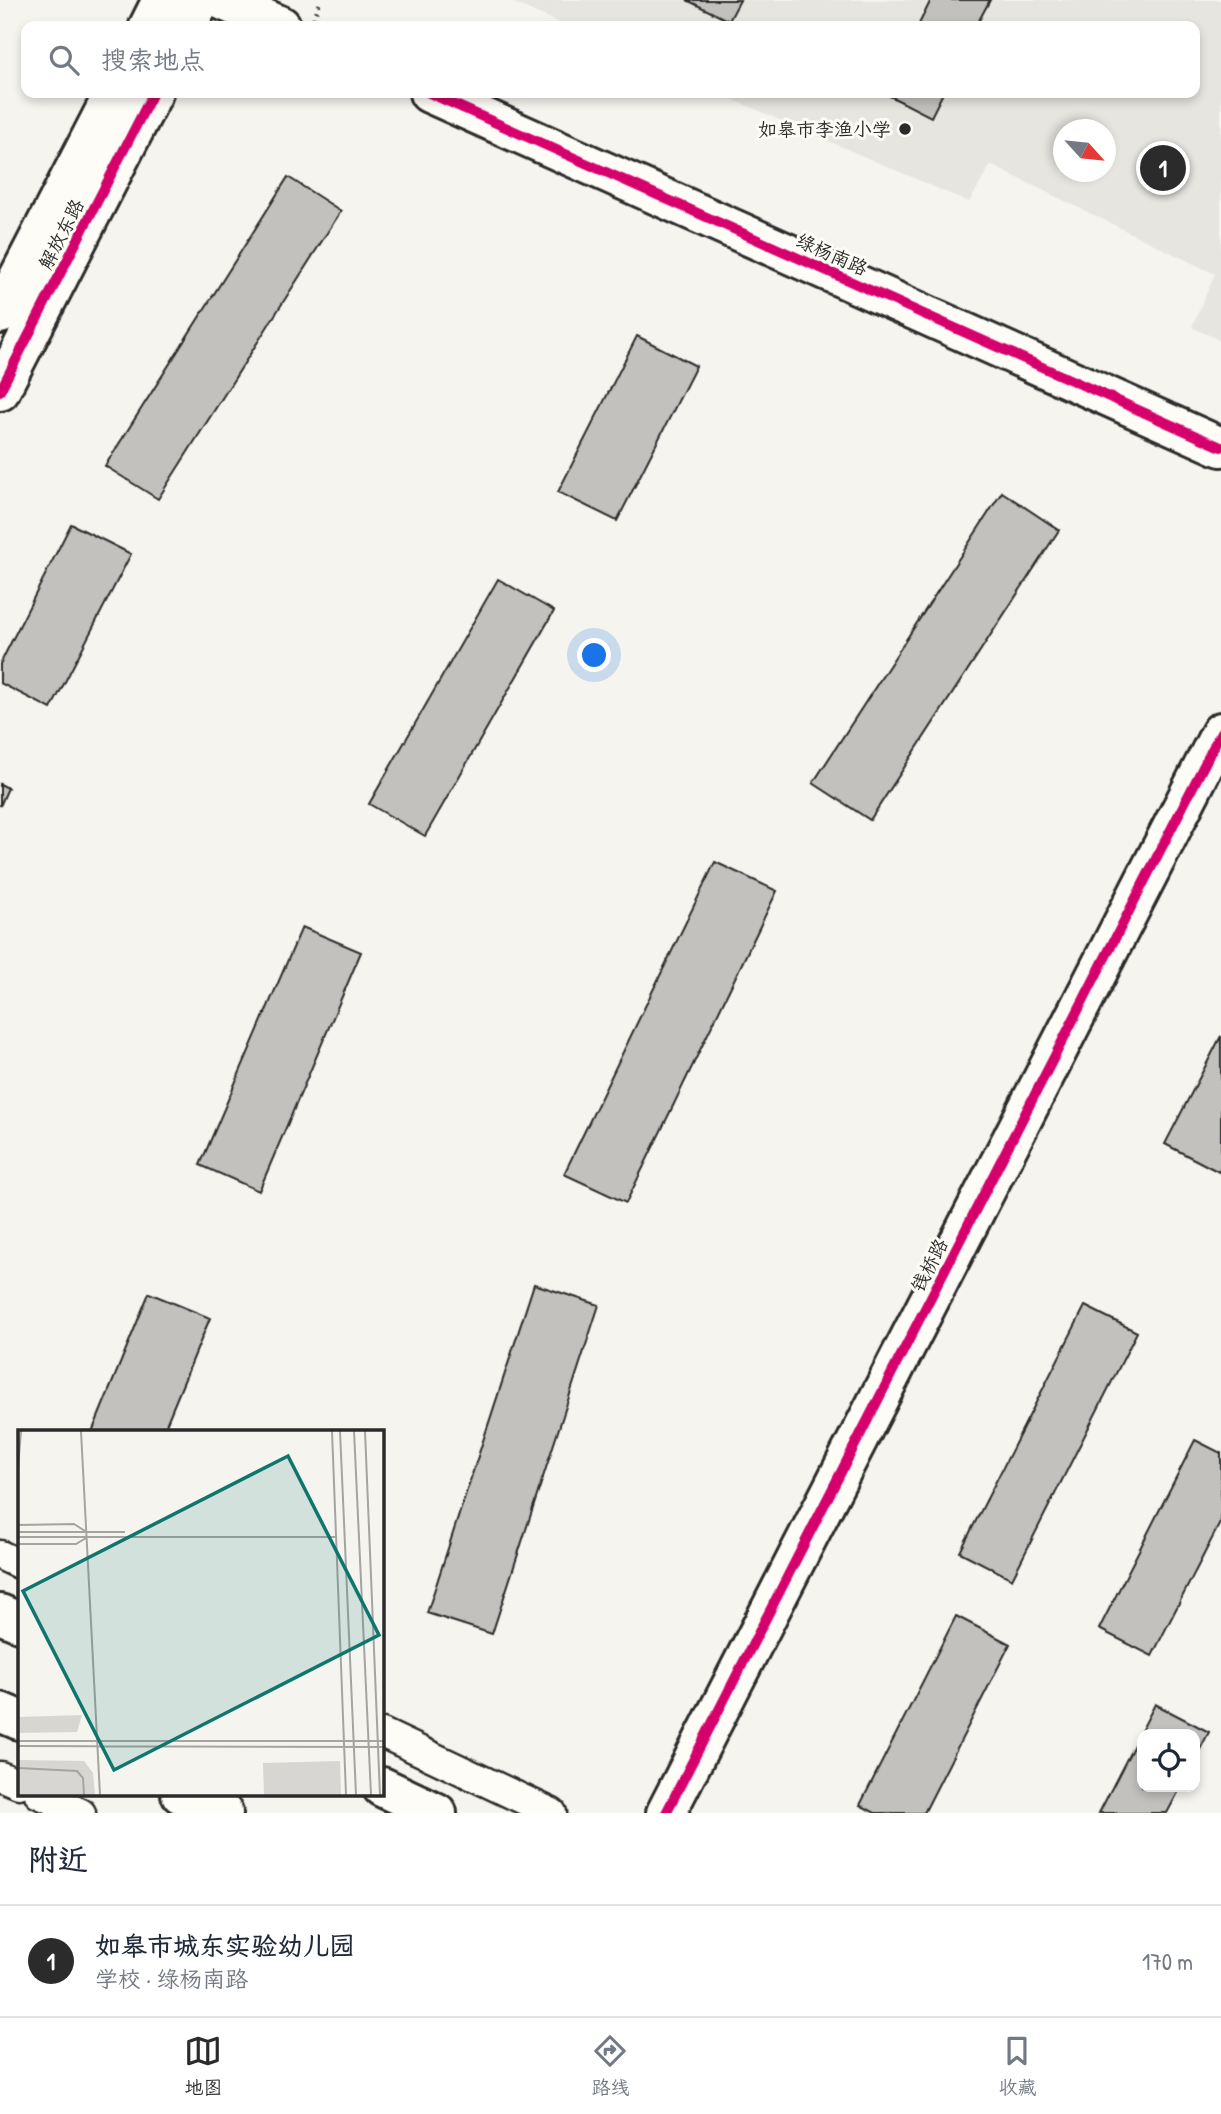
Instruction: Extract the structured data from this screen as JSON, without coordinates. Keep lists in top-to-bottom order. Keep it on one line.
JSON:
{"streets":{"street":["解放东路","绿杨南路","钱桥路"]},"places":["如皋市李渔小学"],"north":"bottom right","page":{"search":"搜索地点","pins":"1","heading":"附近","list":[{"mark":"1","name":"如皋市城东实验幼儿园","note":"学校 · 绿杨南路","value":"170 m"}],"nav":["地图","路线","收藏"]}}
